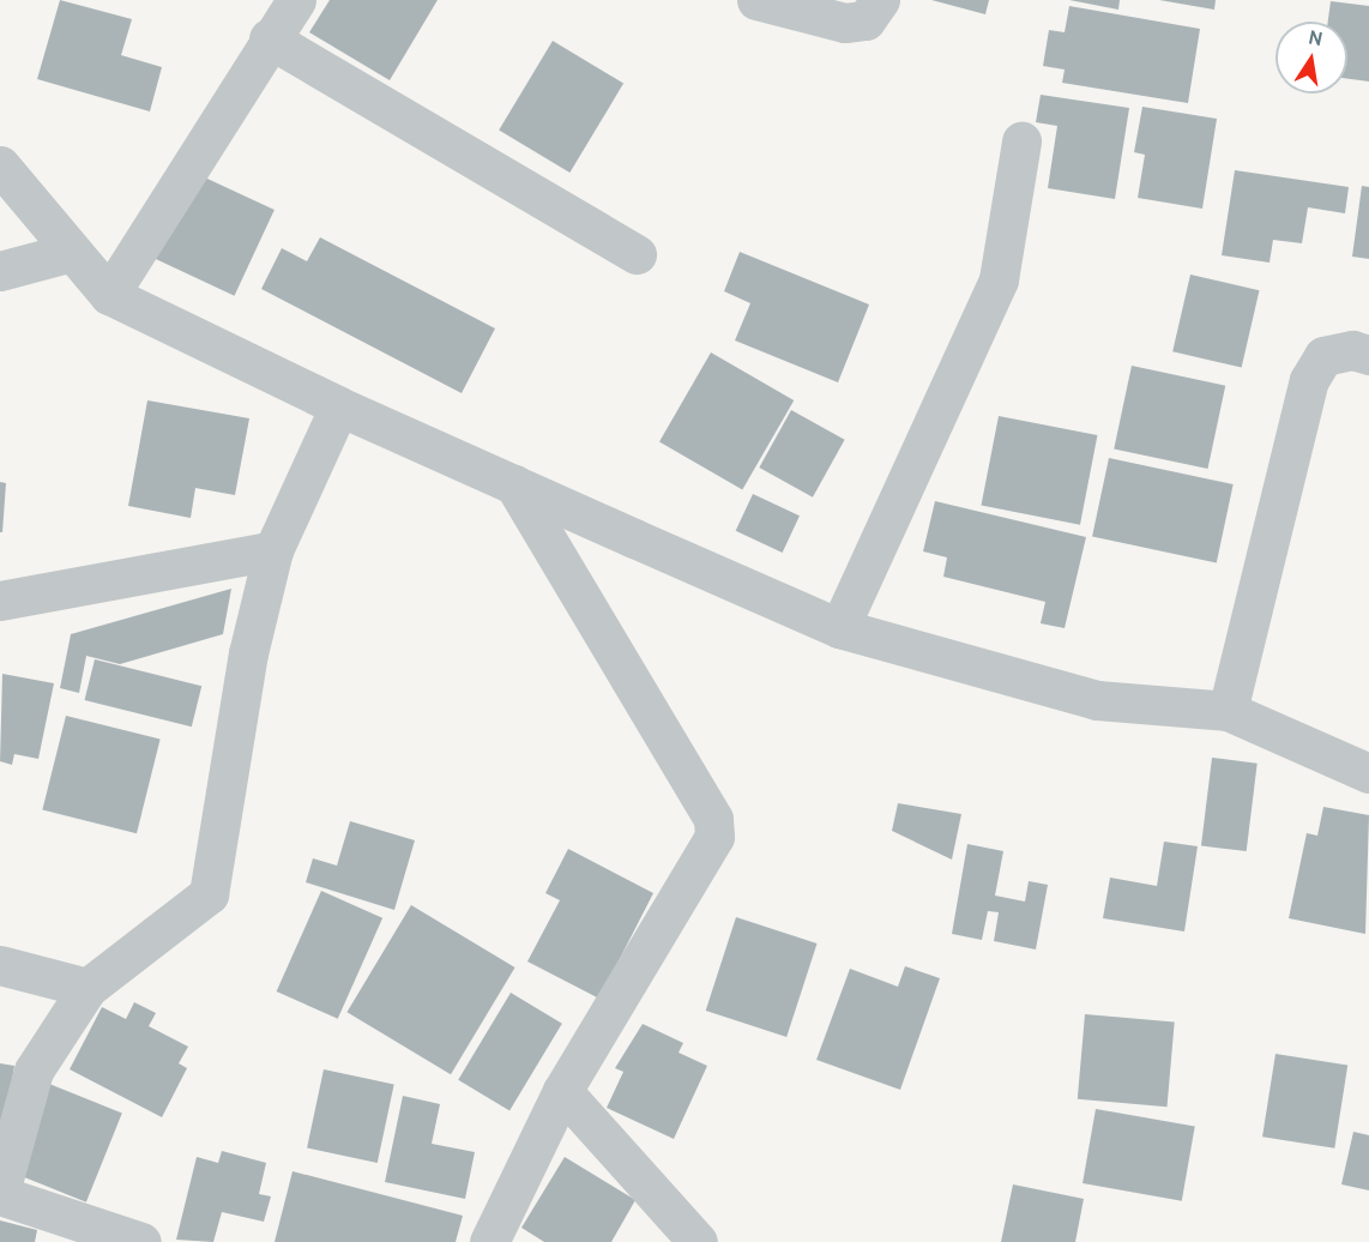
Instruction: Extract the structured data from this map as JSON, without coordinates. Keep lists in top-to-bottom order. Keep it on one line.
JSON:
{"north":"top"}
